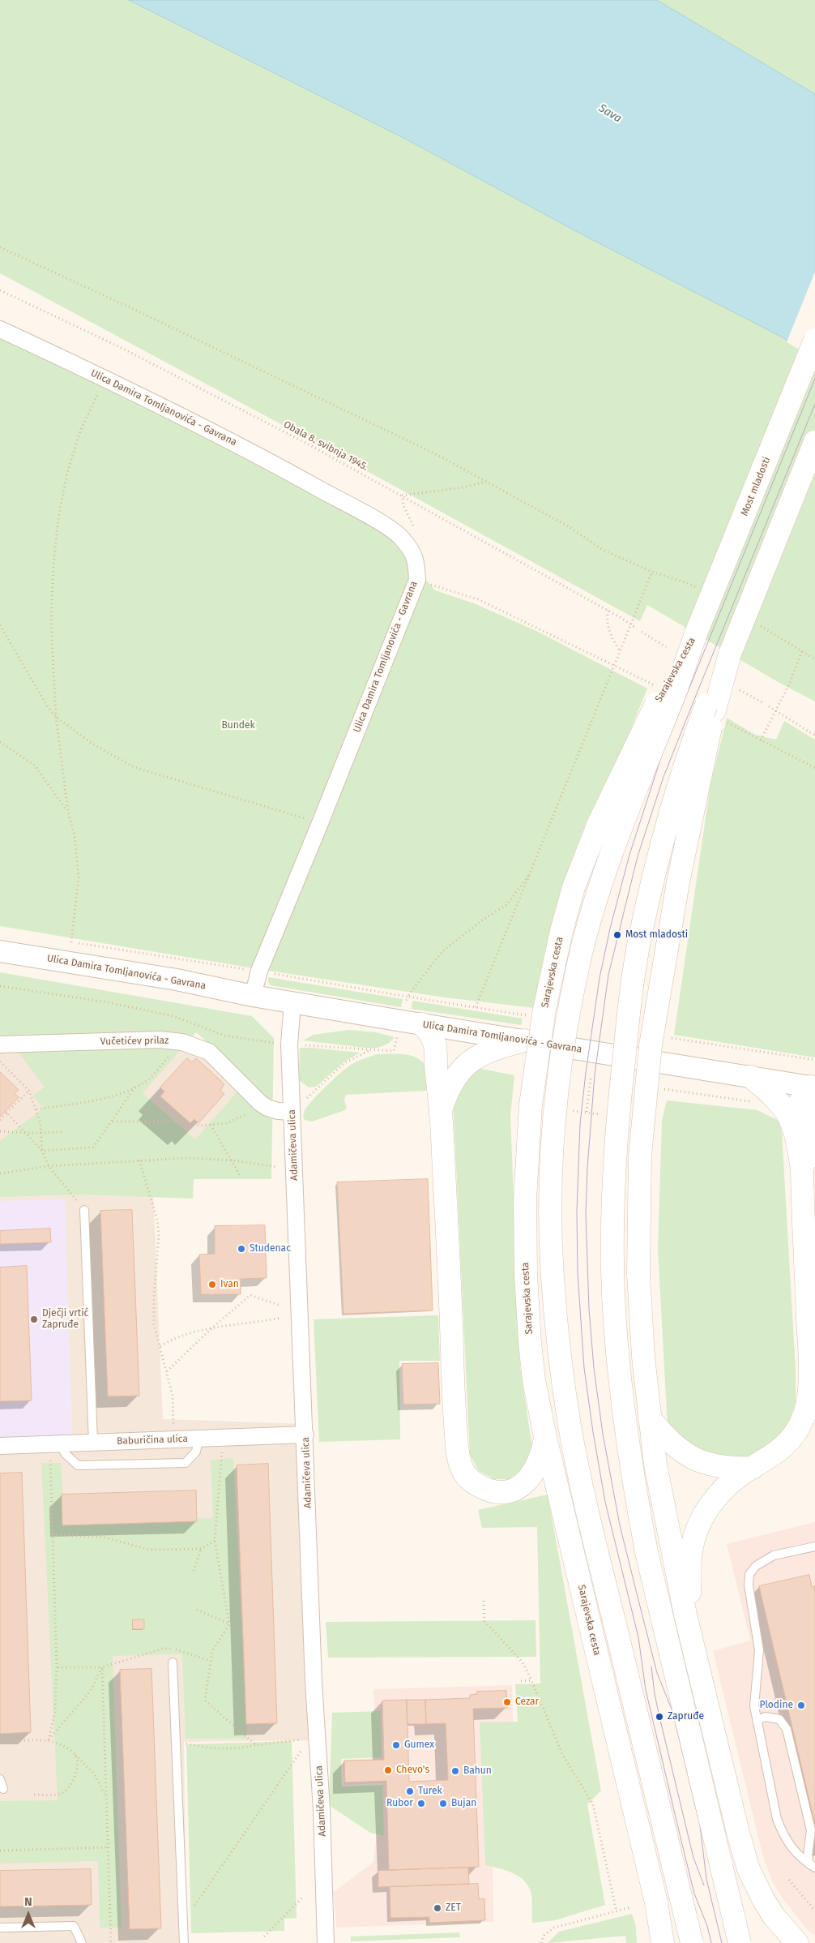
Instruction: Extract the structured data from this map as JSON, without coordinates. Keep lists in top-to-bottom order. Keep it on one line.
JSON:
{"streets":{"main road":["Most mladosti","Sarajevska cesta"],"street":["Ulica Damira Tomljanovića - Gavrana","Vučetićev prilaz","Adamičeva ulica","Baburičina ulica"],"path":["Obala 8. svibnja 1945."]},"crossings":[["Ulica Damira Tomljanovića - Gavrana","Adamičeva ulica"],["Most mladosti","Sarajevska cesta"],["Vučetićev prilaz","Adamičeva ulica"],["Adamičeva ulica","Baburičina ulica"]],"water":["Sava"],"parks":["Bundek"],"places":["Most mladosti","Studenac","Ivan","Dječji vrtić Zapruđe","Cezar","Plodine","Zapruđe","Gumex","Chevo's","Bahun","Turek","Rubor","Bujan","ZET"],"north":"top"}
